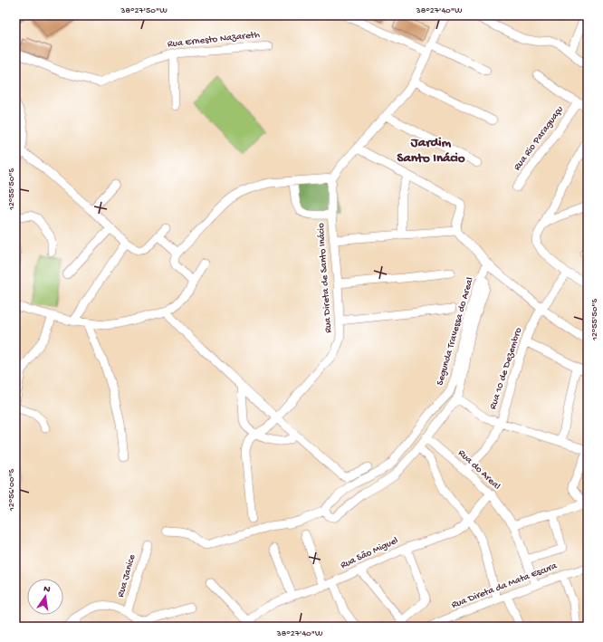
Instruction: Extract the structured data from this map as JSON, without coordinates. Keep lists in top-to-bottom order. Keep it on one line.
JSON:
{"streets":{"street":["Rua Ernesto Nazareth","Rua Rio Paraguaçu","Rua Direta de Santo Inácio","Segunda Travessa do Areal","Rua 10 de Dezembro","Rua do Areal","Rua São Miguel","Rua Janice","Rua Direta da Mata Escura"]},"crossings":[["Rua 10 de Dezembro","Rua do Areal"],["Rua do Areal","Rua São Miguel"],["Rua do Areal","Rua Direta da Mata Escura"]],"districts":["Jardim Santo Inácio"],"north":"top","coordinates":["38°27'50\"W","38°27'40\"W","12°55'50\"S","12°56'00\"S"]}
